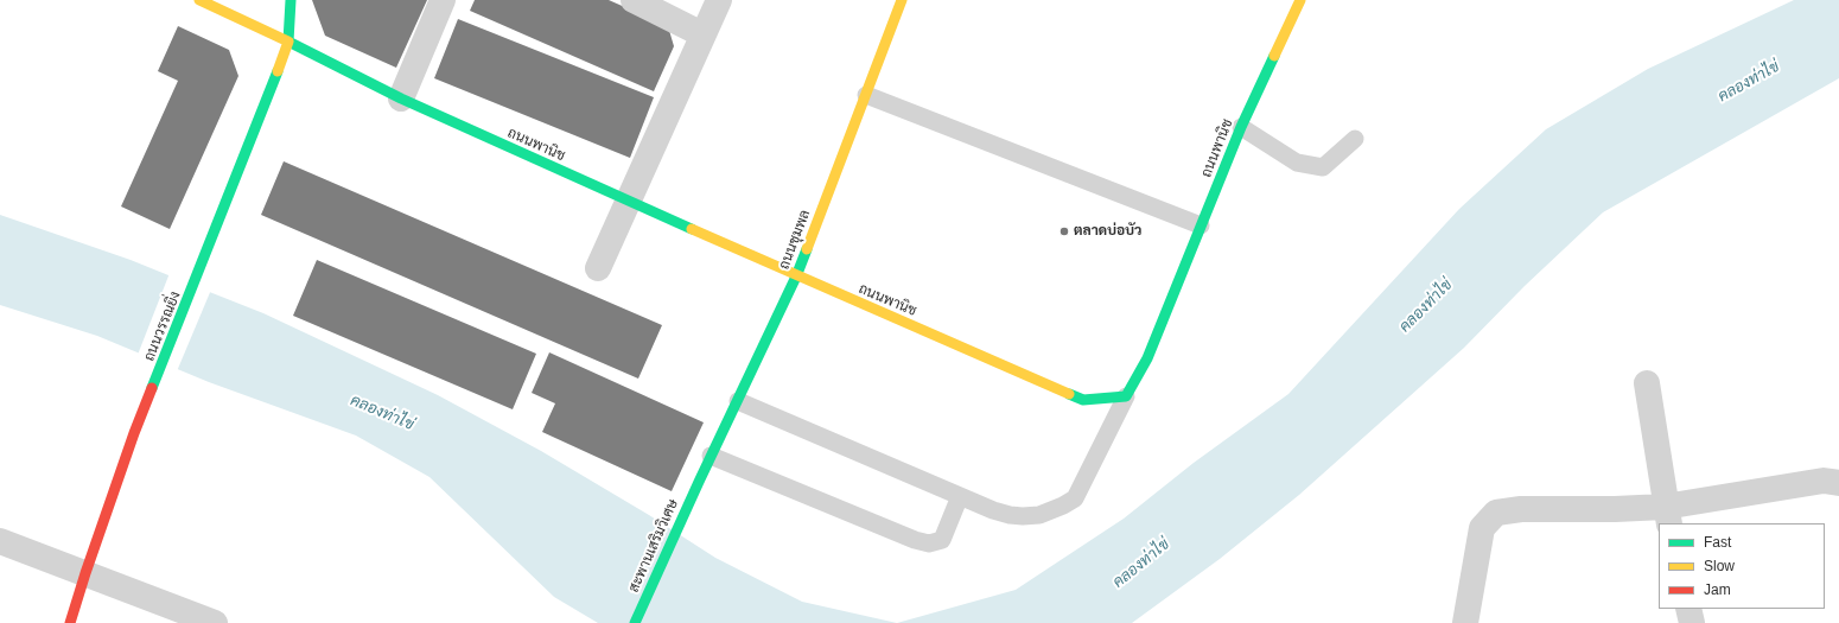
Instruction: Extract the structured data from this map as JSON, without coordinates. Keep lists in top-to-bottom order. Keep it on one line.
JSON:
{"streets":{"street":["ถนนพานิช","ถนนชุมพล","ถนนวรรณยิ่ง","สะพานเสริมวิเศษ"]},"crossings":[["ถนนพานิช","ถนนชุมพล"],["ถนนพานิช","ถนนวรรณยิ่ง"],["ถนนชุมพล","สะพานเสริมวิเศษ"]],"water":["คลองท่าไข่"],"places":["ตลาดบ่อบัว"],"legend":["Fast","Slow","Jam"]}
